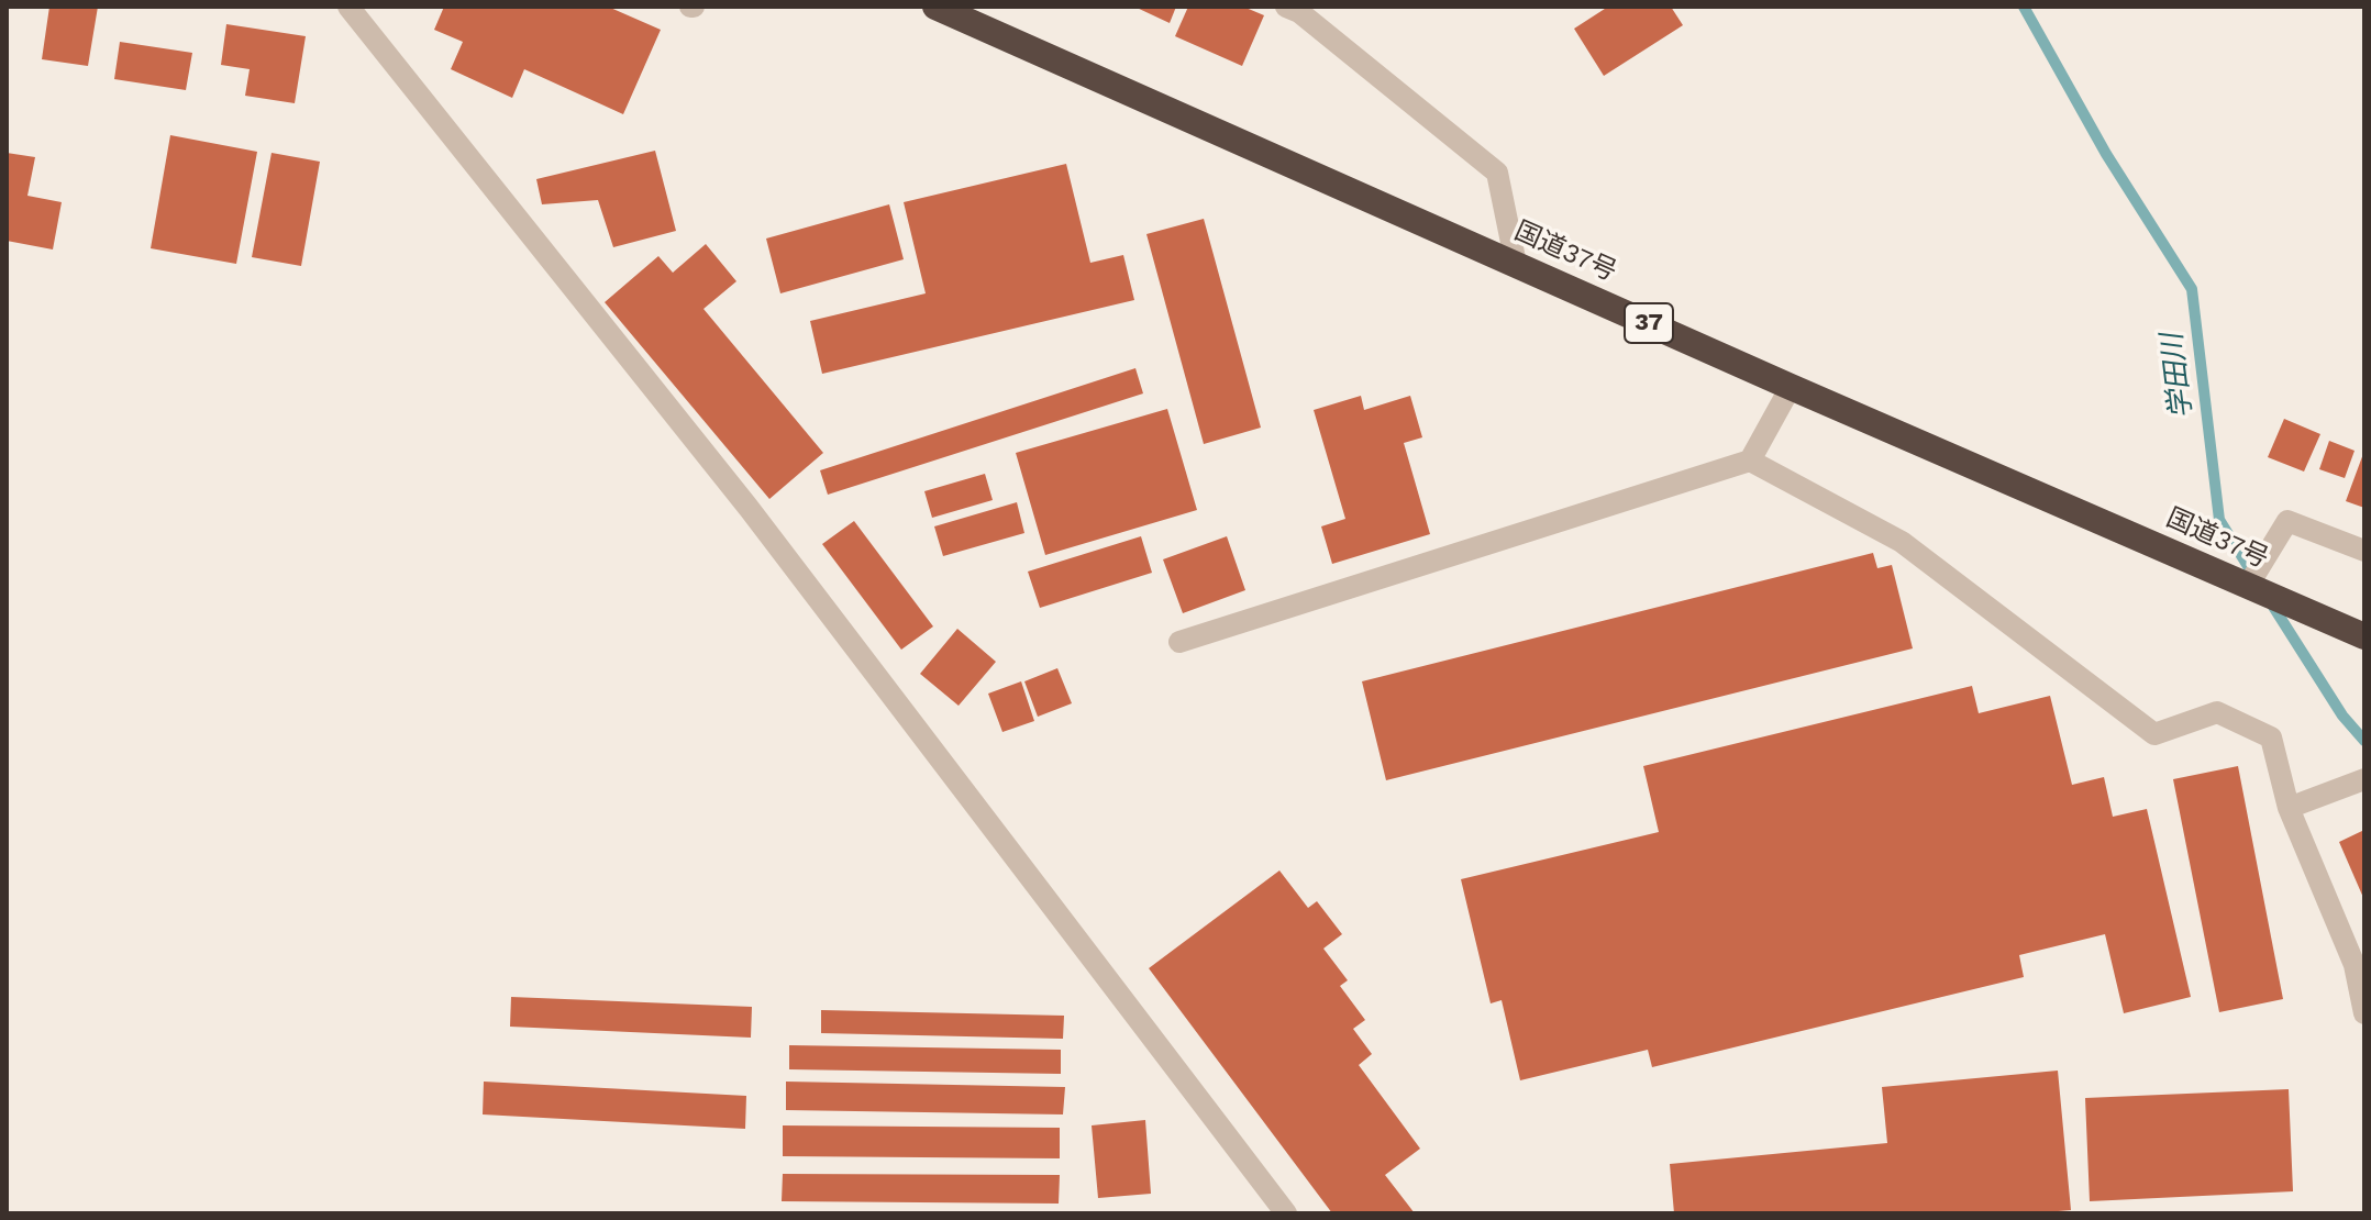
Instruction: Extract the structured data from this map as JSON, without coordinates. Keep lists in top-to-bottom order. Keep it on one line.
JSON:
{"streets":{"highway":["国道37号","37"]},"water":["学田川"]}
